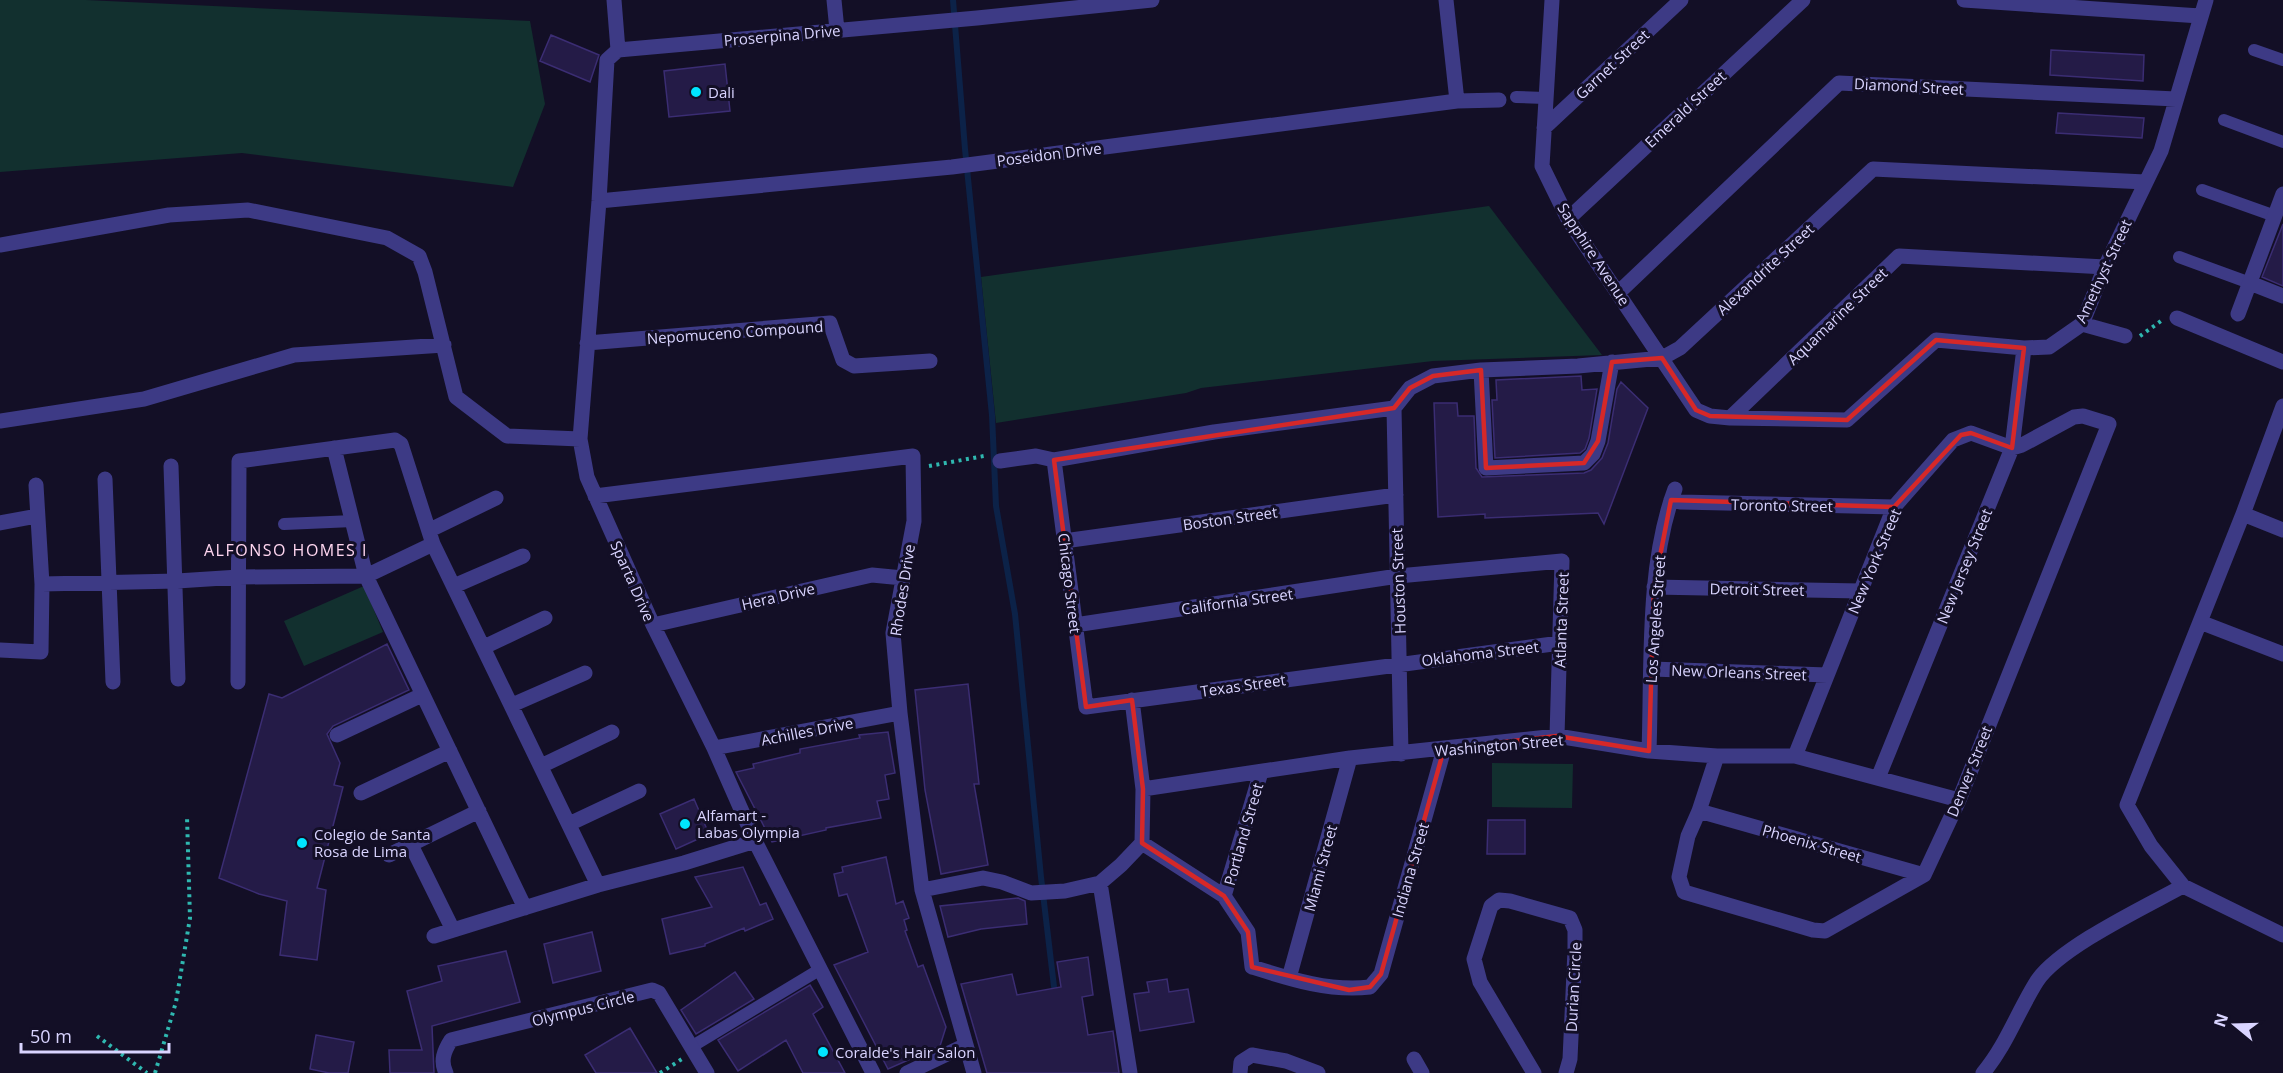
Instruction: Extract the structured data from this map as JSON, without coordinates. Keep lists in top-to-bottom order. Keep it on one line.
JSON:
{"streets":{"street":["Proserpina Drive","Garnet Street","Diamond Street","Emerald Street","Poseidon Drive","Sapphire Avenue","Alexandrite Street","Amethyst Street","Aquamarine Street","Nepomuceno Compound","Toronto Street","Boston Street","New York Street","New Jersey Street","Sparta Drive","Houston Street","Chicago Street","Detroit Street","Rhodes Drive","Hera Drive","California Street","Los Angeles Street","Atlanta Street","Oklahoma Street","New Orleans Street","Texas Street","Achilles Drive","Washington Street","Denver Street","Portland Street","Phoenix Street","Miami Street","Indiana Street","Durian Circle","Olympus Circle"]},"crossings":[["Proserpina Drive","Sparta Drive"],["Garnet Street","Sapphire Avenue"],["Diamond Street","Sapphire Avenue"],["Diamond Street","Amethyst Street"],["Emerald Street","Sapphire Avenue"],["Poseidon Drive","Sparta Drive"],["Sapphire Avenue","Alexandrite Street"],["Sapphire Avenue","Amethyst Street"],["Alexandrite Street","Amethyst Street"],["Alexandrite Street","Houston Street"],["Amethyst Street","Aquamarine Street"],["Amethyst Street","New Jersey Street"],["Nepomuceno Compound","Sparta Drive"],["Toronto Street","New York Street"],["Toronto Street","Los Angeles Street"],["Boston Street","Houston Street"],["Boston Street","Chicago Street"],["New York Street","New Jersey Street"],["New York Street","Detroit Street"],["New York Street","New Orleans Street"],["New York Street","Washington Street"],["New York Street","Denver Street"],["New Jersey Street","Washington Street"],["New Jersey Street","Denver Street"],["Sparta Drive","Hera Drive"],["Sparta Drive","Achilles Drive"],["Houston Street","California Street"],["Houston Street","Atlanta Street"],["Houston Street","Oklahoma Street"],["Houston Street","Texas Street"],["Houston Street","Washington Street"],["Chicago Street","California Street"],["Chicago Street","Texas Street"],["Detroit Street","Los Angeles Street"],["Rhodes Drive","Hera Drive"],["Rhodes Drive","Achilles Drive"],["California Street","Atlanta Street"],["Los Angeles Street","New Orleans Street"],["Los Angeles Street","Washington Street"],["Atlanta Street","Oklahoma Street"],["Atlanta Street","Washington Street"],["Oklahoma Street","Texas Street"],["Washington Street","Denver Street"],["Washington Street","Portland Street"],["Washington Street","Miami Street"],["Washington Street","Indiana Street"],["Denver Street","Phoenix Street"],["Miami Street","Indiana Street"]],"districts":["ALFONSO HOMES I"],"places":["Dali","Alfamart - Labas Olympia","Colegio de Santa Rosa de Lima","Coralde's Hair Salon"],"scale_bar":"50 m","north":"left"}
